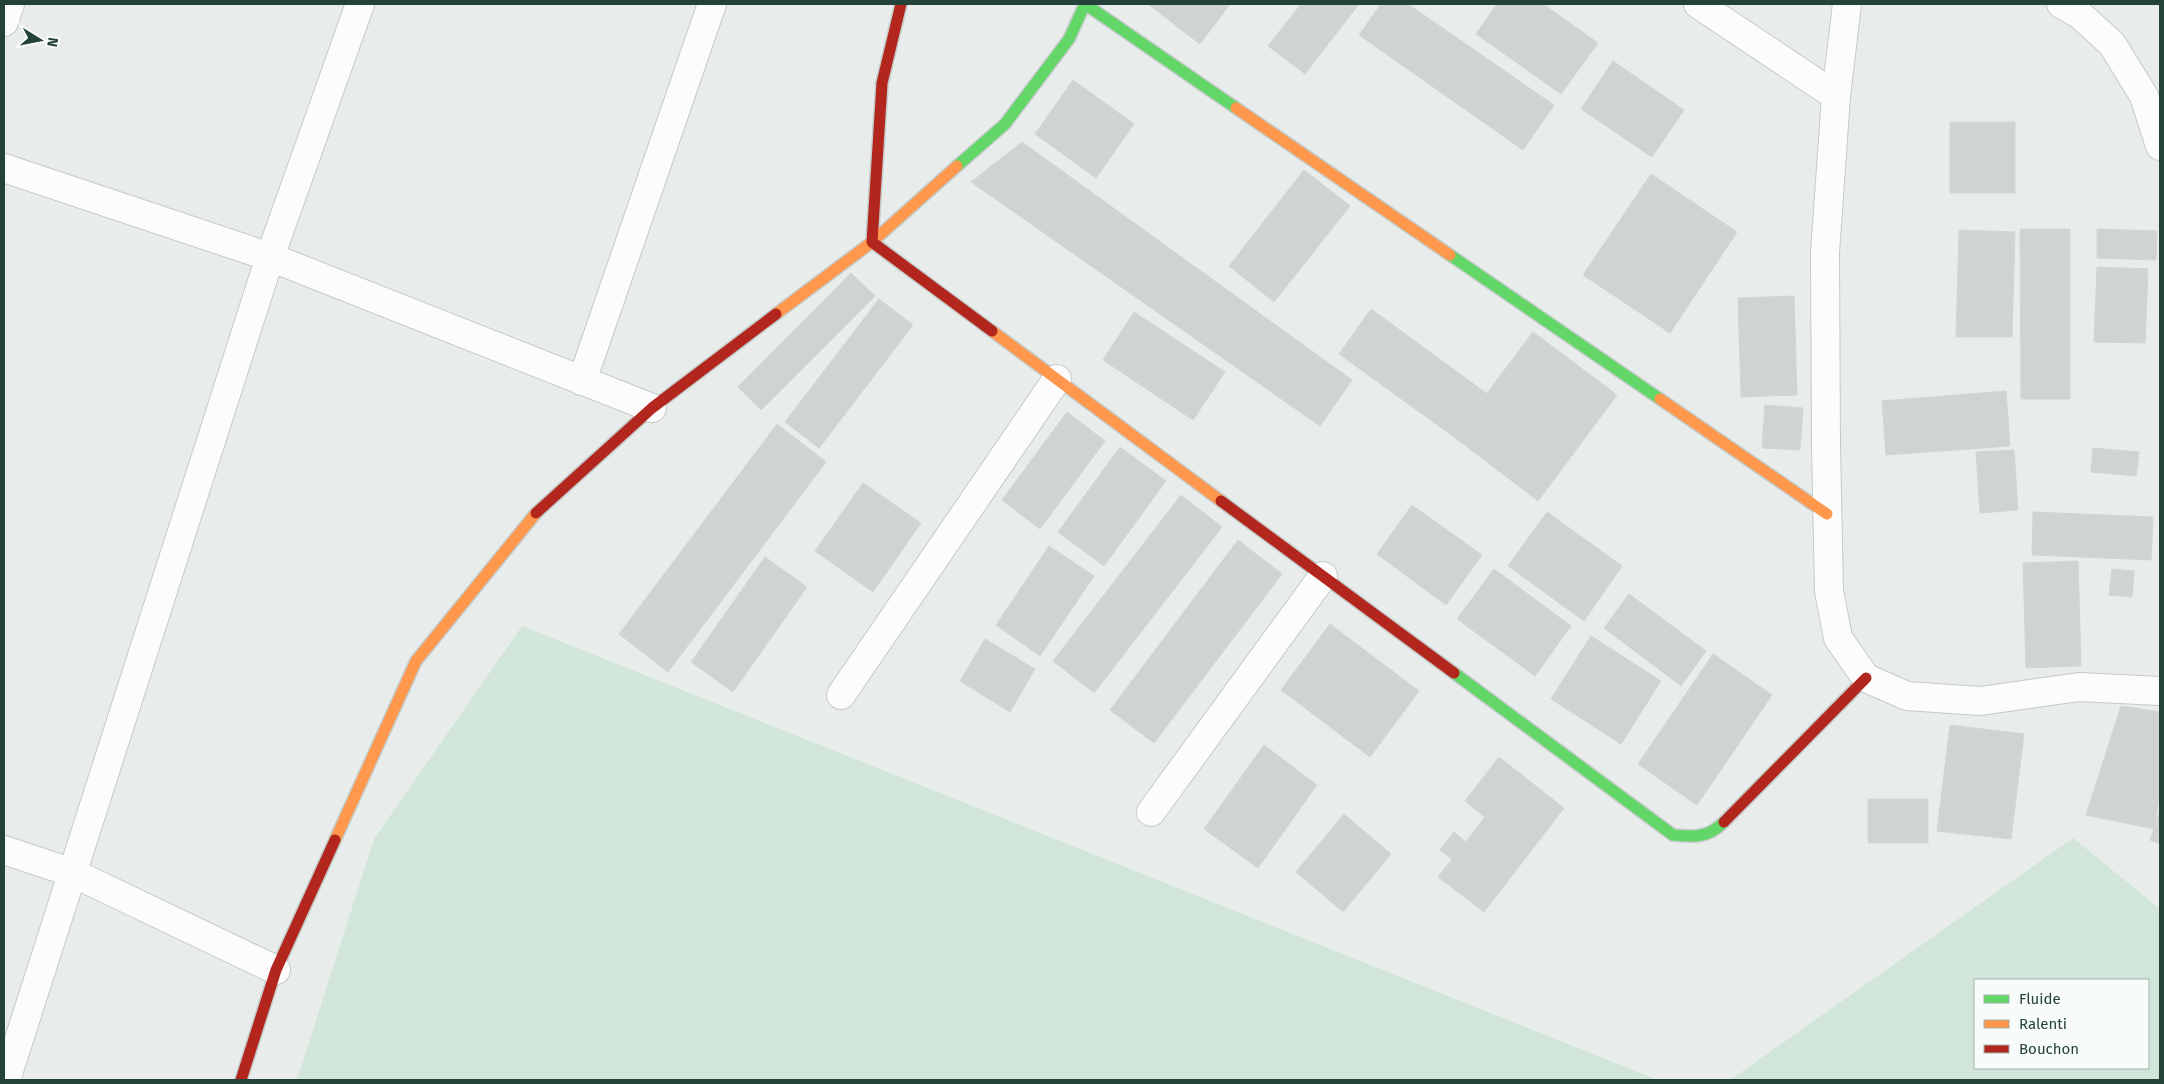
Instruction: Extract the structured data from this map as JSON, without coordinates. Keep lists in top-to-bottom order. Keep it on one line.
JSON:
{"legend":["Fluide","Ralenti","Bouchon"],"north":"right"}
